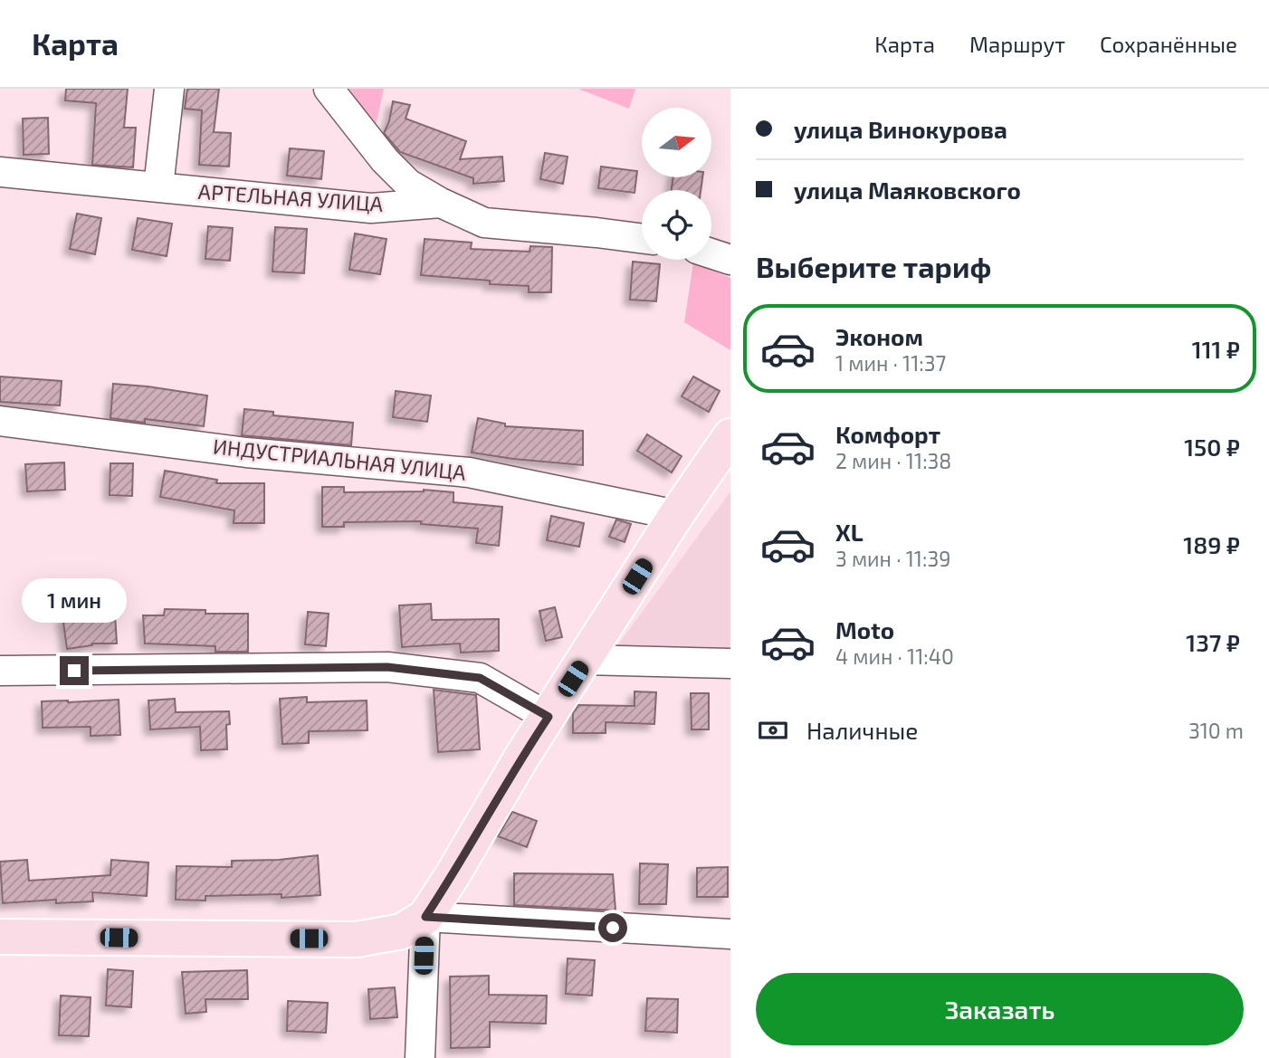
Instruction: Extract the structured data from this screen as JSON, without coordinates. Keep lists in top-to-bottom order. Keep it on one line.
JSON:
{"streets":{"street":["АРТЕЛЬНАЯ УЛИЦА","ИНДУСТРИАЛЬНАЯ УЛИЦА"]},"north":"right","page":{"header":"Карта","nav":["Карта","Маршрут","Сохранённые"],"banner":["улица Винокурова","улица Маяковского"],"heading":"Выберите тариф","list":[{"name":"Эконом","note":"1 мин · 11:37","value":"111 ₽"},{"name":"Комфорт","note":"2 мин · 11:38","value":"150 ₽"},{"name":"XL","note":"3 мин · 11:39","value":"189 ₽"},{"name":"Moto","note":"4 мин · 11:40","value":"137 ₽"}],"bubble":"1 мин","pay":["Наличные","310 m"],"buttons":"Заказать"}}
